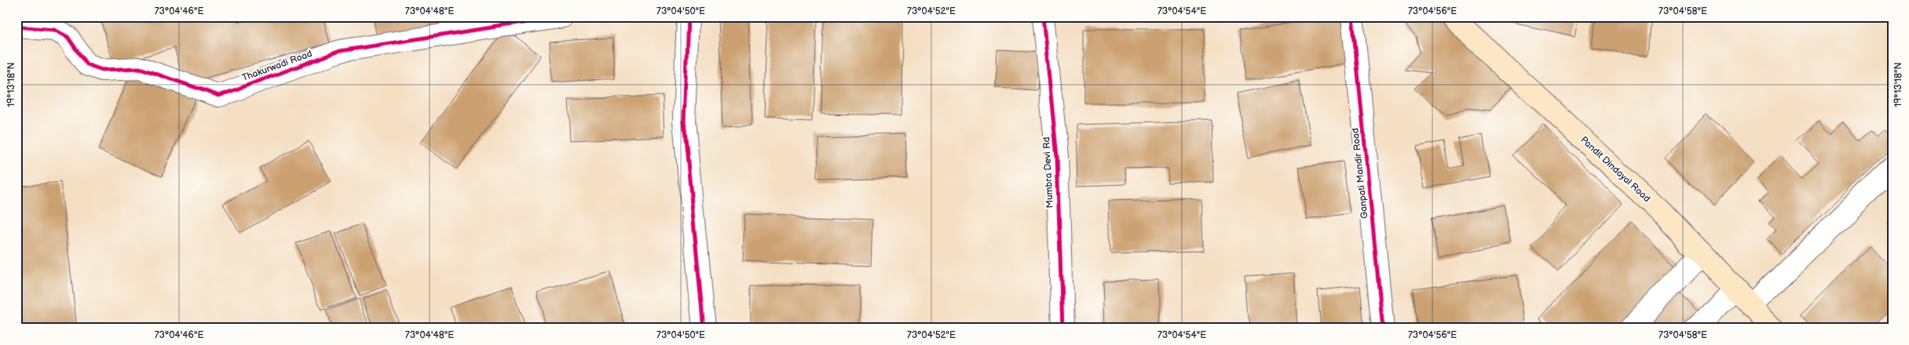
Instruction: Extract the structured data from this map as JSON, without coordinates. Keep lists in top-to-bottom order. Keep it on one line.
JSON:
{"streets":{"main road":["Pandit Dindayal Road"],"street":["Thakurwadi Road","Mumbra Devi Rd","Ganpati Mandir Road"]},"coordinates":["73°04'46\"E","73°04'48\"E","73°04'50\"E","73°04'52\"E","73°04'54\"E","73°04'56\"E","73°04'58\"E","19°13'18\"N"]}
